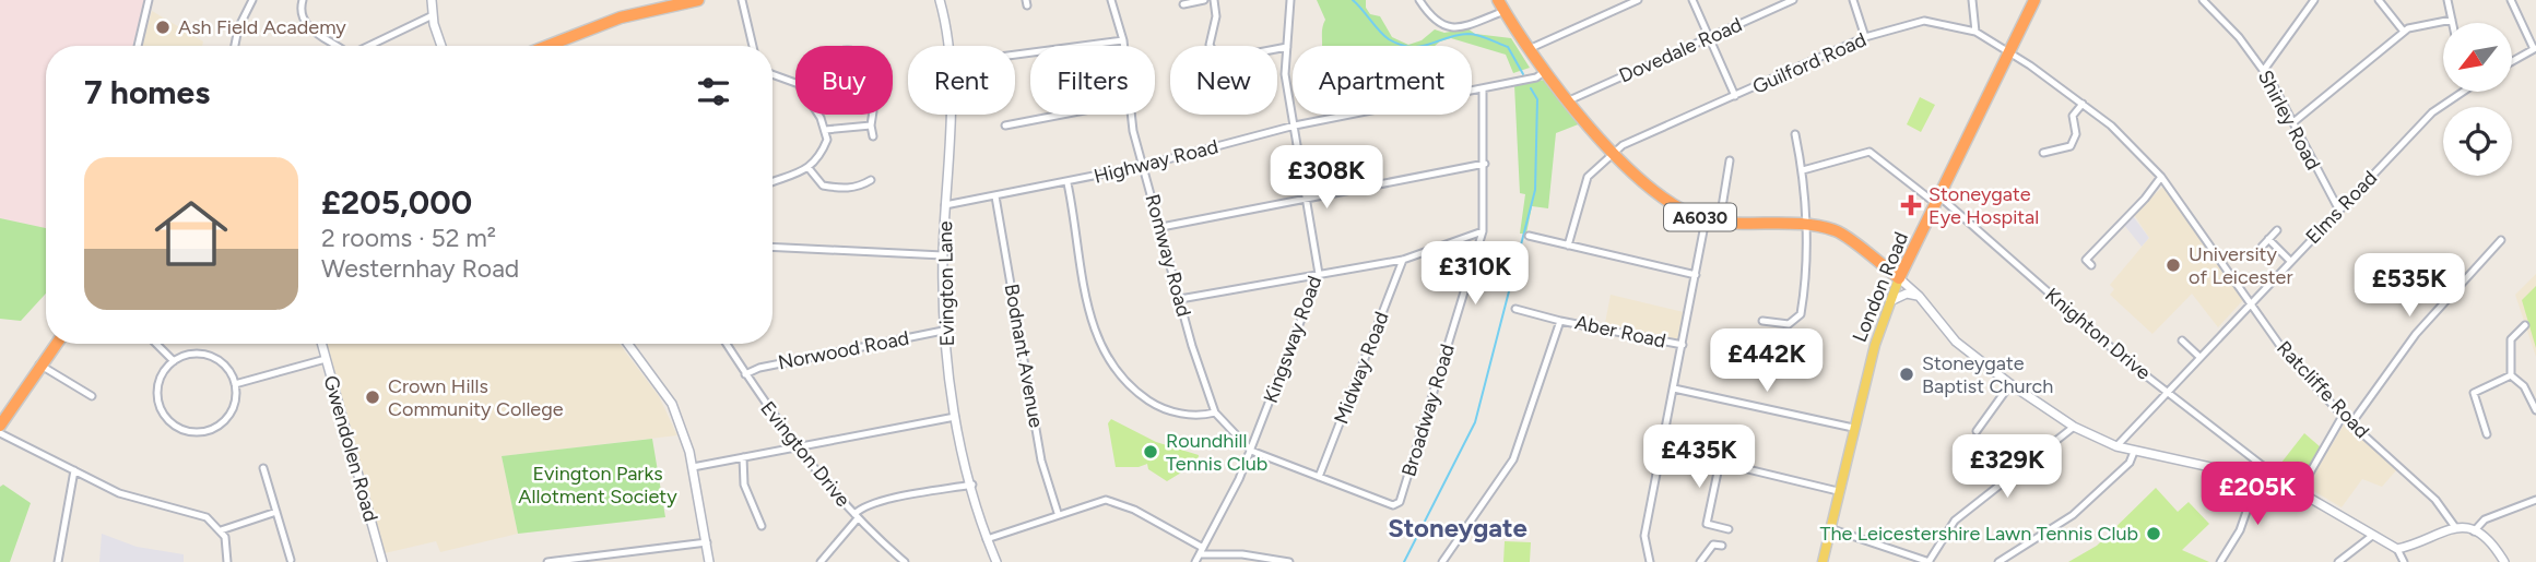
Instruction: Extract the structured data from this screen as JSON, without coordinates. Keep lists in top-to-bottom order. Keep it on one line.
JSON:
{"streets":{"highway":["A6030","London Road"],"street":["Dovedale Road","Guilford Road","Shirley Road","Highway Road","Elms Road","Romway Road","Evington Lane","Aber Road","Knighton Drive","Kingsway Road","Norwood Road","Bodnant Avenue","Midway Road","Ratcliffe Road","Broadway Road","Gwendolen Road","Evington Drive"]},"crossings":[["Dovedale Road","A6030"],["Guilford Road","A6030"],["Guilford Road","London Road"],["Guilford Road","Ratcliffe Road"],["Shirley Road","Elms Road"],["Highway Road","A6030"],["Highway Road","Romway Road"],["Highway Road","Evington Lane"],["Highway Road","Kingsway Road"],["Highway Road","Bodnant Avenue"],["Highway Road","Broadway Road"],["Elms Road","Knighton Drive"],["Elms Road","Ratcliffe Road"],["A6030","London Road"],["Romway Road","Kingsway Road"],["Evington Lane","Norwood Road"],["London Road","Knighton Drive"],["London Road","Ratcliffe Road"],["Norwood Road","Evington Drive"],["Midway Road","Broadway Road"]],"districts":["Stoneygate"],"parks":["Evington Parks Allotment Society"],"places":{"other":["Ash Field Academy","University of Leicester","Stoneygate Baptist Church","Crown Hills Community College","Roundhill Tennis Club","The Leicestershire Lawn Tennis Club"],"health":["Stoneygate Eye Hospital"]},"north":"bottom left","page":{"chip":["Buy","Rent","Filters","New","Apartment"],"heading":"7 homes","list":[{"name":"£205,000","note":"2 rooms · 52 m² · Westernhay Road"}],"price":["£308K","£310K","£535K","£442K","£435K","£329K","£205K"]}}
